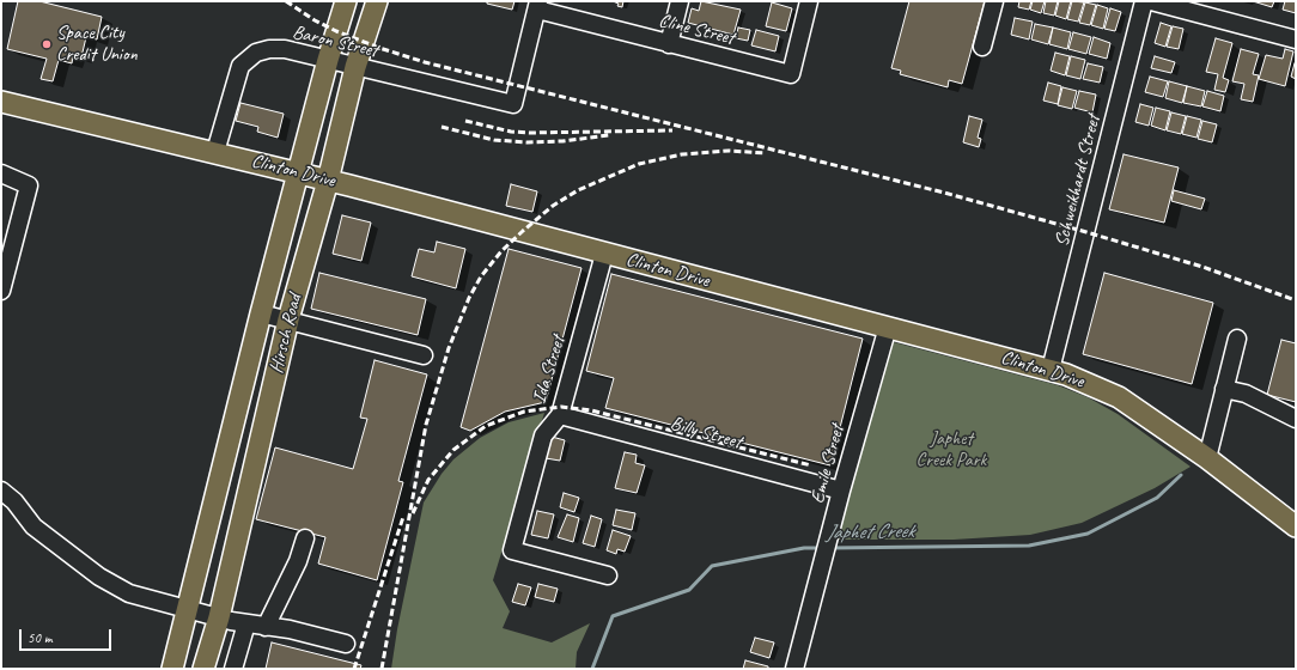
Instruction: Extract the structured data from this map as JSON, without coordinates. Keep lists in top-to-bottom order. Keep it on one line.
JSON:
{"streets":{"main road":["Clinton Drive","Hirsch Road"],"street":["Cline Street","Baron Street","Schweikhardt Street","Ida Street","Billy Street","Emile Street"]},"crossings":[["Cline Street","Baron Street"],["Baron Street","Clinton Drive"],["Baron Street","Hirsch Road"],["Clinton Drive","Schweikhardt Street"],["Clinton Drive","Hirsch Road"],["Clinton Drive","Ida Street"],["Clinton Drive","Emile Street"],["Ida Street","Billy Street"],["Billy Street","Emile Street"]],"water":["Japhet Creek"],"parks":["Japhet Creek Park"],"places":["Space City Credit Union"],"scale_bar":"50 m"}
